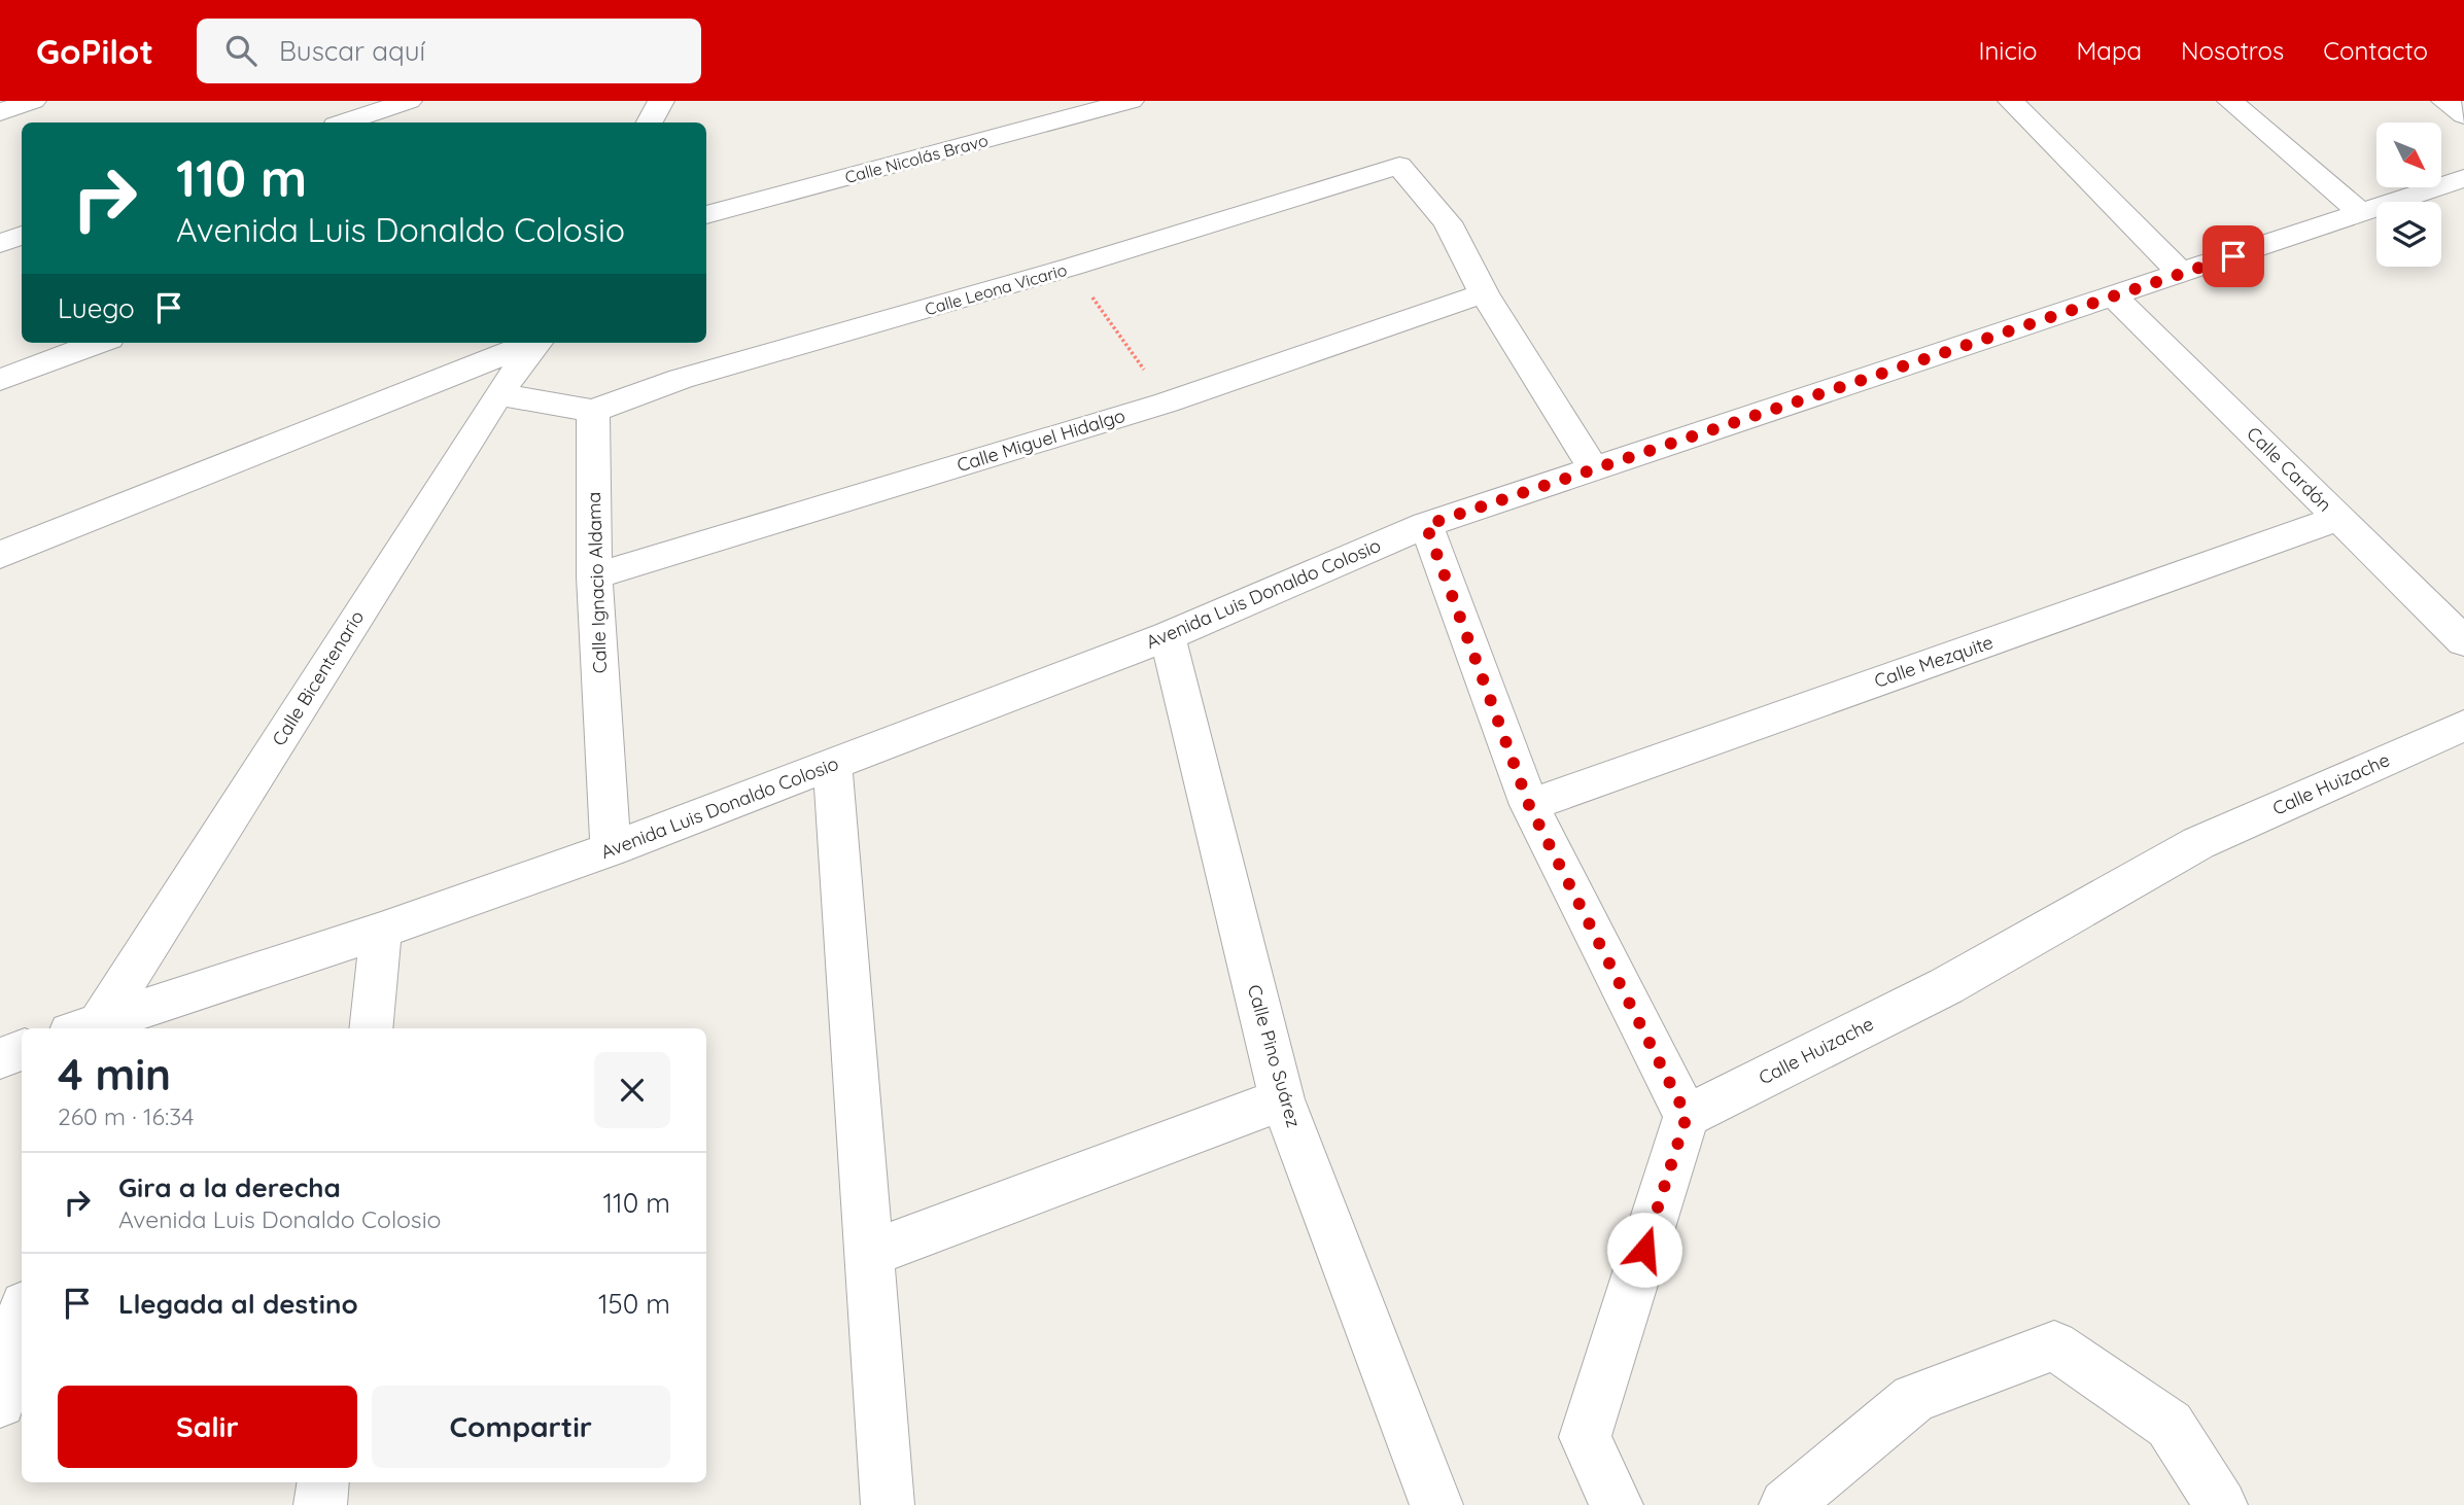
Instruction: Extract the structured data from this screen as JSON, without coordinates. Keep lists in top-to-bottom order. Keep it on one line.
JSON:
{"streets":{"street":["Calle Nicolás Bravo","Calle Leona Vicario","Calle Miguel Hidalgo","Calle Cardón","Calle Ignacio Aldama","Avenida Luis Donaldo Colosio","Calle Mezquite","Calle Bicentenario","Calle Huizache","Calle Pino Suárez"]},"crossings":[["Calle Leona Vicario","Calle Miguel Hidalgo"],["Calle Leona Vicario","Calle Ignacio Aldama"],["Calle Miguel Hidalgo","Calle Ignacio Aldama"],["Calle Cardón","Avenida Luis Donaldo Colosio"],["Calle Cardón","Calle Mezquite"],["Calle Ignacio Aldama","Avenida Luis Donaldo Colosio"],["Avenida Luis Donaldo Colosio","Calle Bicentenario"],["Avenida Luis Donaldo Colosio","Calle Pino Suárez"]],"north":"bottom right","page":{"header":"GoPilot","search":"Buscar aquí","nav":["Inicio","Mapa","Nosotros","Contacto"],"turn":["110 m","Avenida Luis Donaldo Colosio"],"then":"Luego","heading":["4 min","260 m · 16:34"],"list":[{"name":"Gira a la derecha","note":"Avenida Luis Donaldo Colosio","value":"110 m"},{"name":"Llegada al destino","value":"150 m"}],"buttons":["Salir","Compartir"]}}
